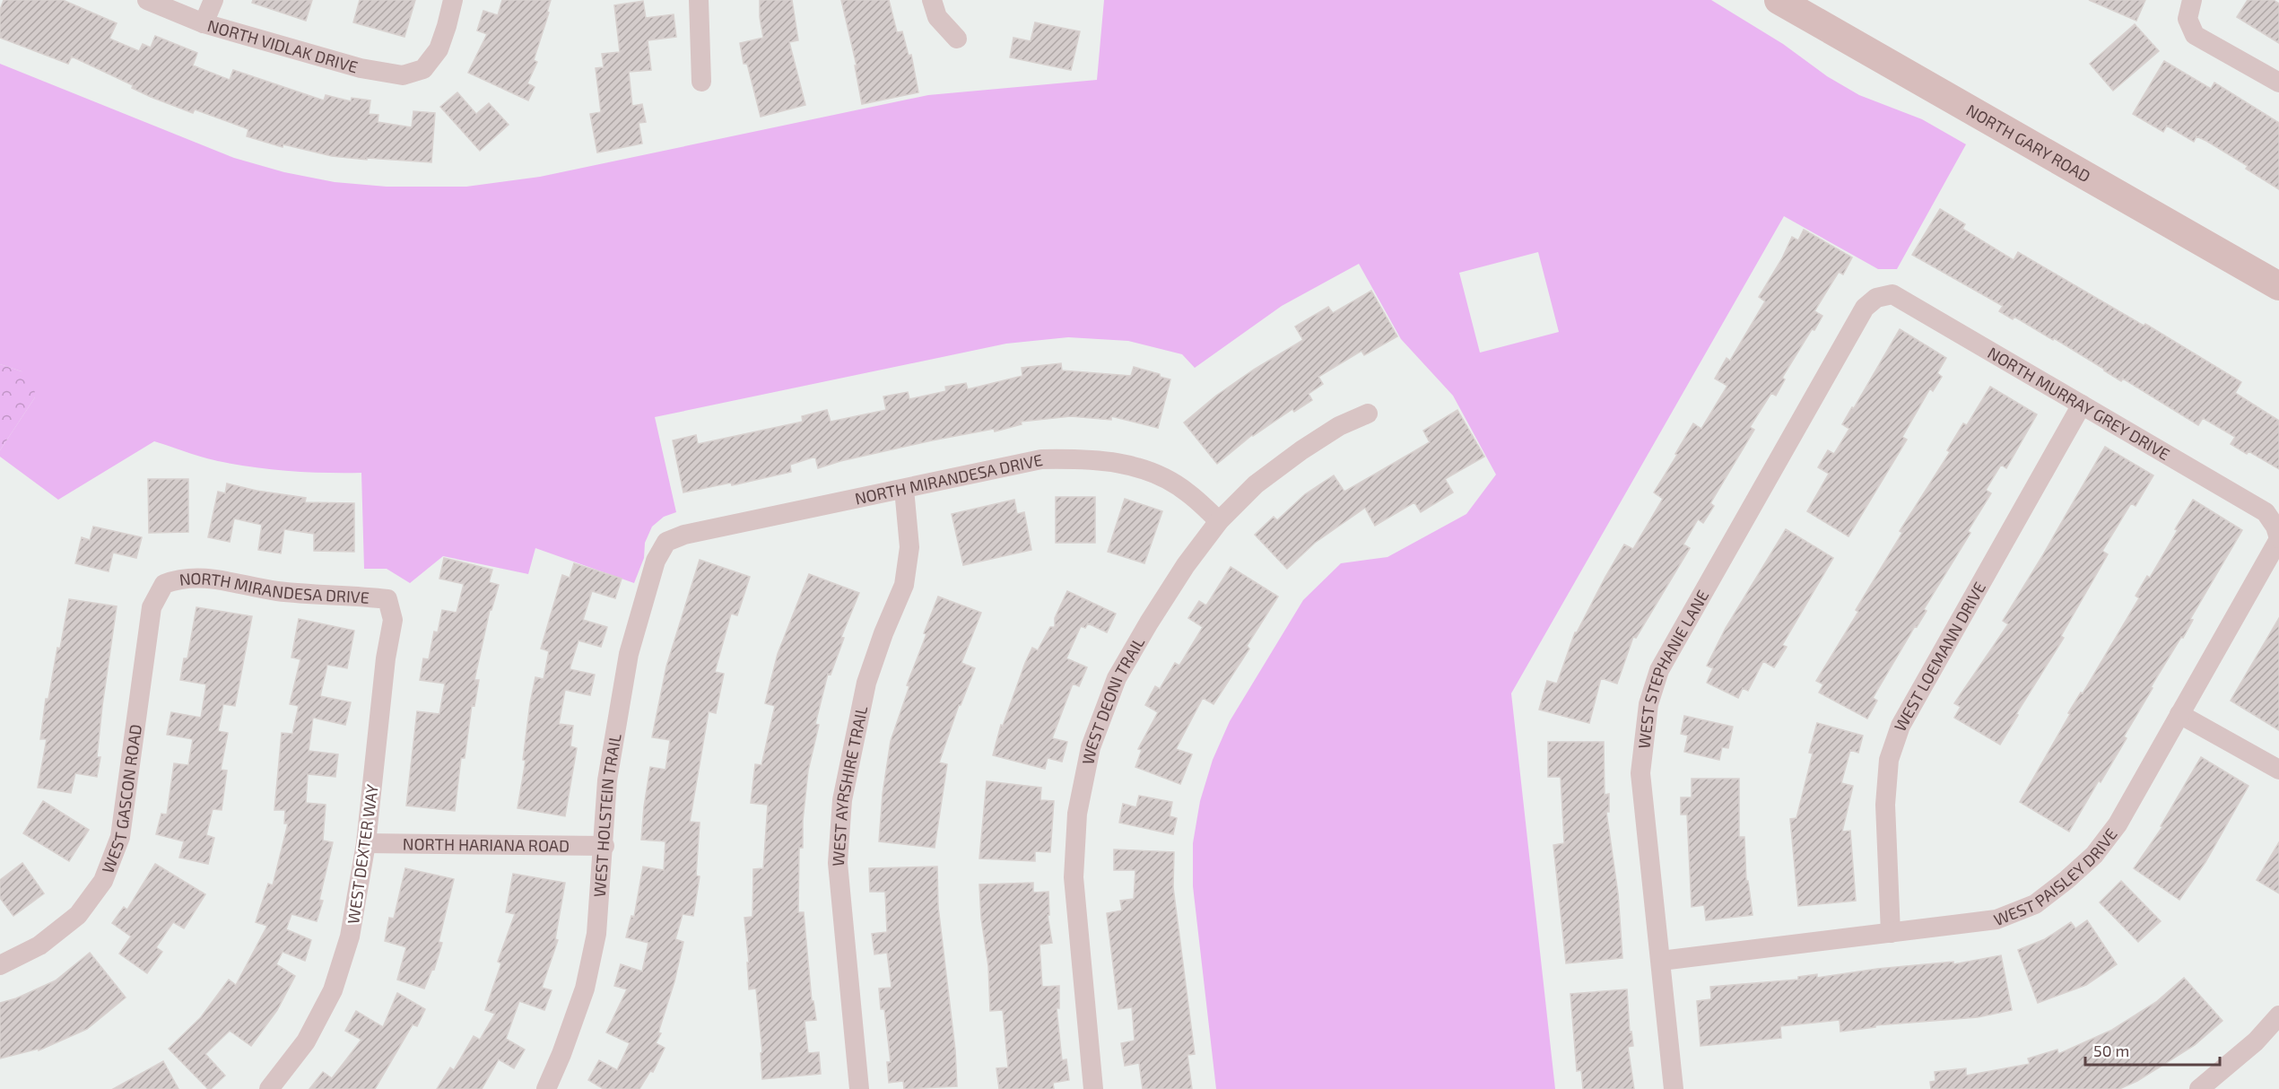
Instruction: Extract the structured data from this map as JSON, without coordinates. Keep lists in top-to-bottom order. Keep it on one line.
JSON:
{"streets":{"main road":["NORTH GARY ROAD"],"street":["NORTH VIDLAK DRIVE","NORTH MURRAY GREY DRIVE","NORTH MIRANDESA DRIVE","WEST LOEMANN DRIVE","WEST STEPHANIE LANE","WEST DEONI TRAIL","WEST AYRSHIRE TRAIL","WEST GASCON ROAD","WEST HOLSTEIN TRAIL","NORTH HARIANA ROAD","WEST DEXTER WAY","WEST PAISLEY DRIVE"]},"crossings":[["NORTH MURRAY GREY DRIVE","WEST LOEMANN DRIVE"],["NORTH MURRAY GREY DRIVE","WEST STEPHANIE LANE"],["NORTH MURRAY GREY DRIVE","WEST PAISLEY DRIVE"],["NORTH MIRANDESA DRIVE","WEST DEONI TRAIL"],["NORTH MIRANDESA DRIVE","WEST AYRSHIRE TRAIL"],["NORTH MIRANDESA DRIVE","WEST GASCON ROAD"],["NORTH MIRANDESA DRIVE","WEST HOLSTEIN TRAIL"],["NORTH MIRANDESA DRIVE","WEST DEXTER WAY"],["WEST LOEMANN DRIVE","WEST PAISLEY DRIVE"],["WEST STEPHANIE LANE","WEST PAISLEY DRIVE"],["WEST HOLSTEIN TRAIL","NORTH HARIANA ROAD"],["NORTH HARIANA ROAD","WEST DEXTER WAY"]],"scale_bar":"50 m"}
